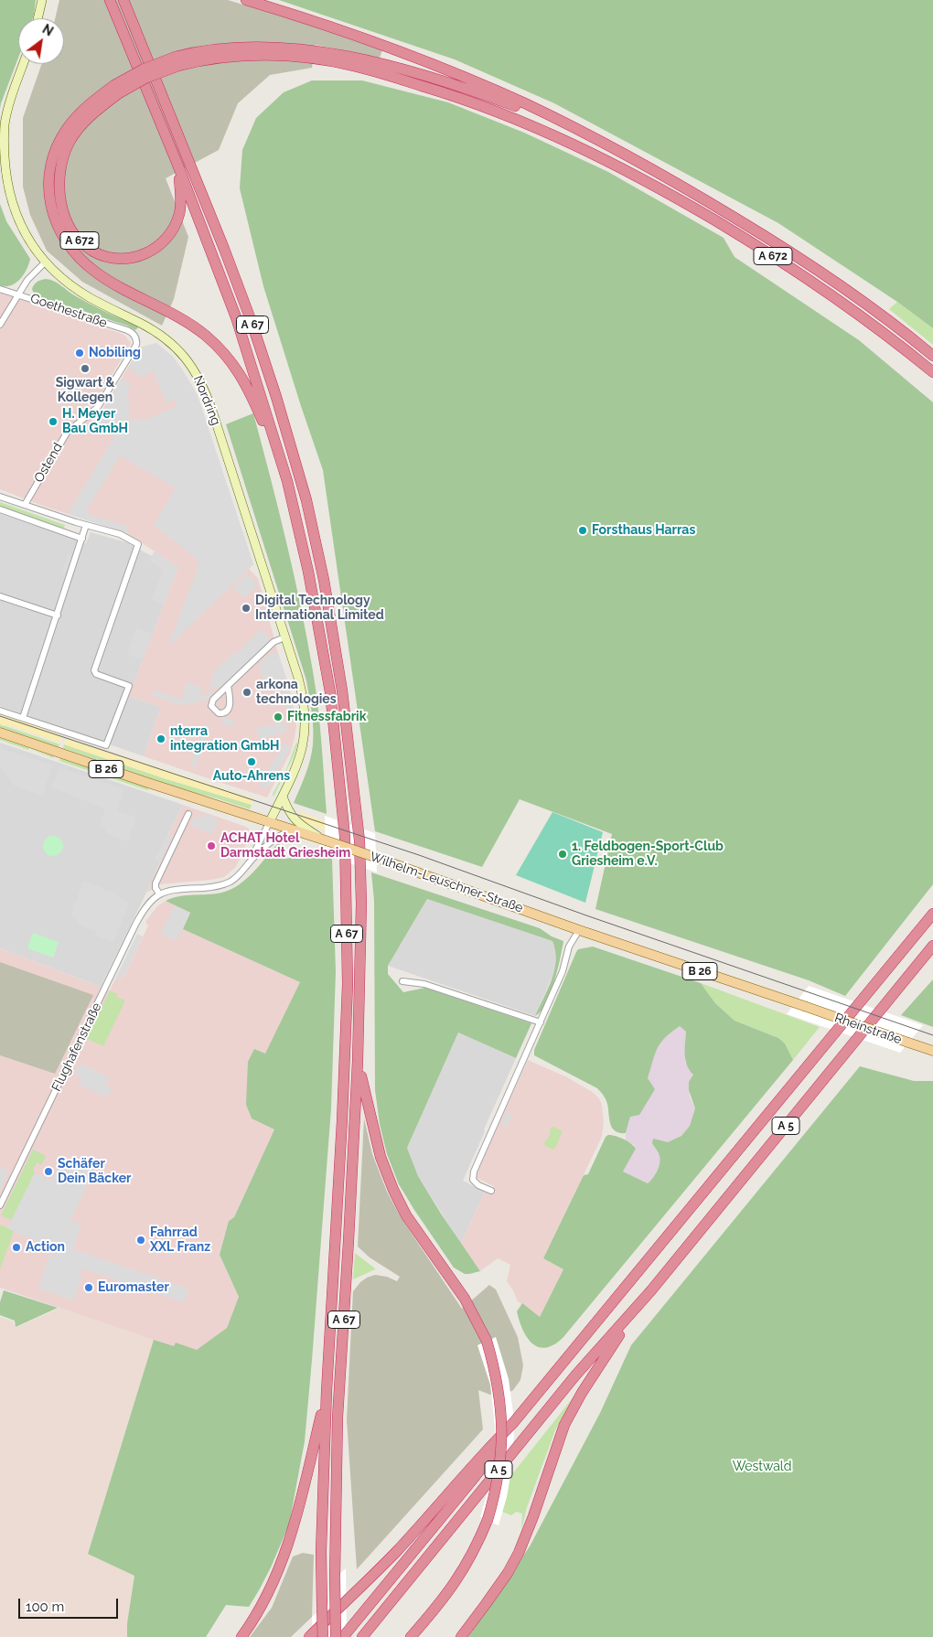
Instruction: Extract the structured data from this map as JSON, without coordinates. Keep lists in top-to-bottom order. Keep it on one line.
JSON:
{"streets":{"highway":["A 672","A 67","A 5"],"main road":["Nordring","B 26","Wilhelm-Leuschner-Straße","Rheinstraße"],"street":["Goethestraße","Ostend","Flughafenstraße"]},"crossings":[["A 672","A 67"],["Goethestraße","Ostend"],["Nordring","Wilhelm-Leuschner-Straße"],["Wilhelm-Leuschner-Straße","Rheinstraße"]],"parks":["Westwald"],"places":["Nobiling","Sigwart & Kollegen","H. Meyer Bau GmbH","Forsthaus Harras","Digital Technology International Limited","arkona technologies","Fitnessfabrik","nterra integration GmbH","Auto-Ahrens","ACHAT Hotel Darmstadt Griesheim","1. Feldbogen-Sport-Club Griesheim e.V.","Schäfer Dein Bäcker","Fahrrad XXL Franz","Action","Euromaster"],"scale_bar":"100 m","north":"top right"}
